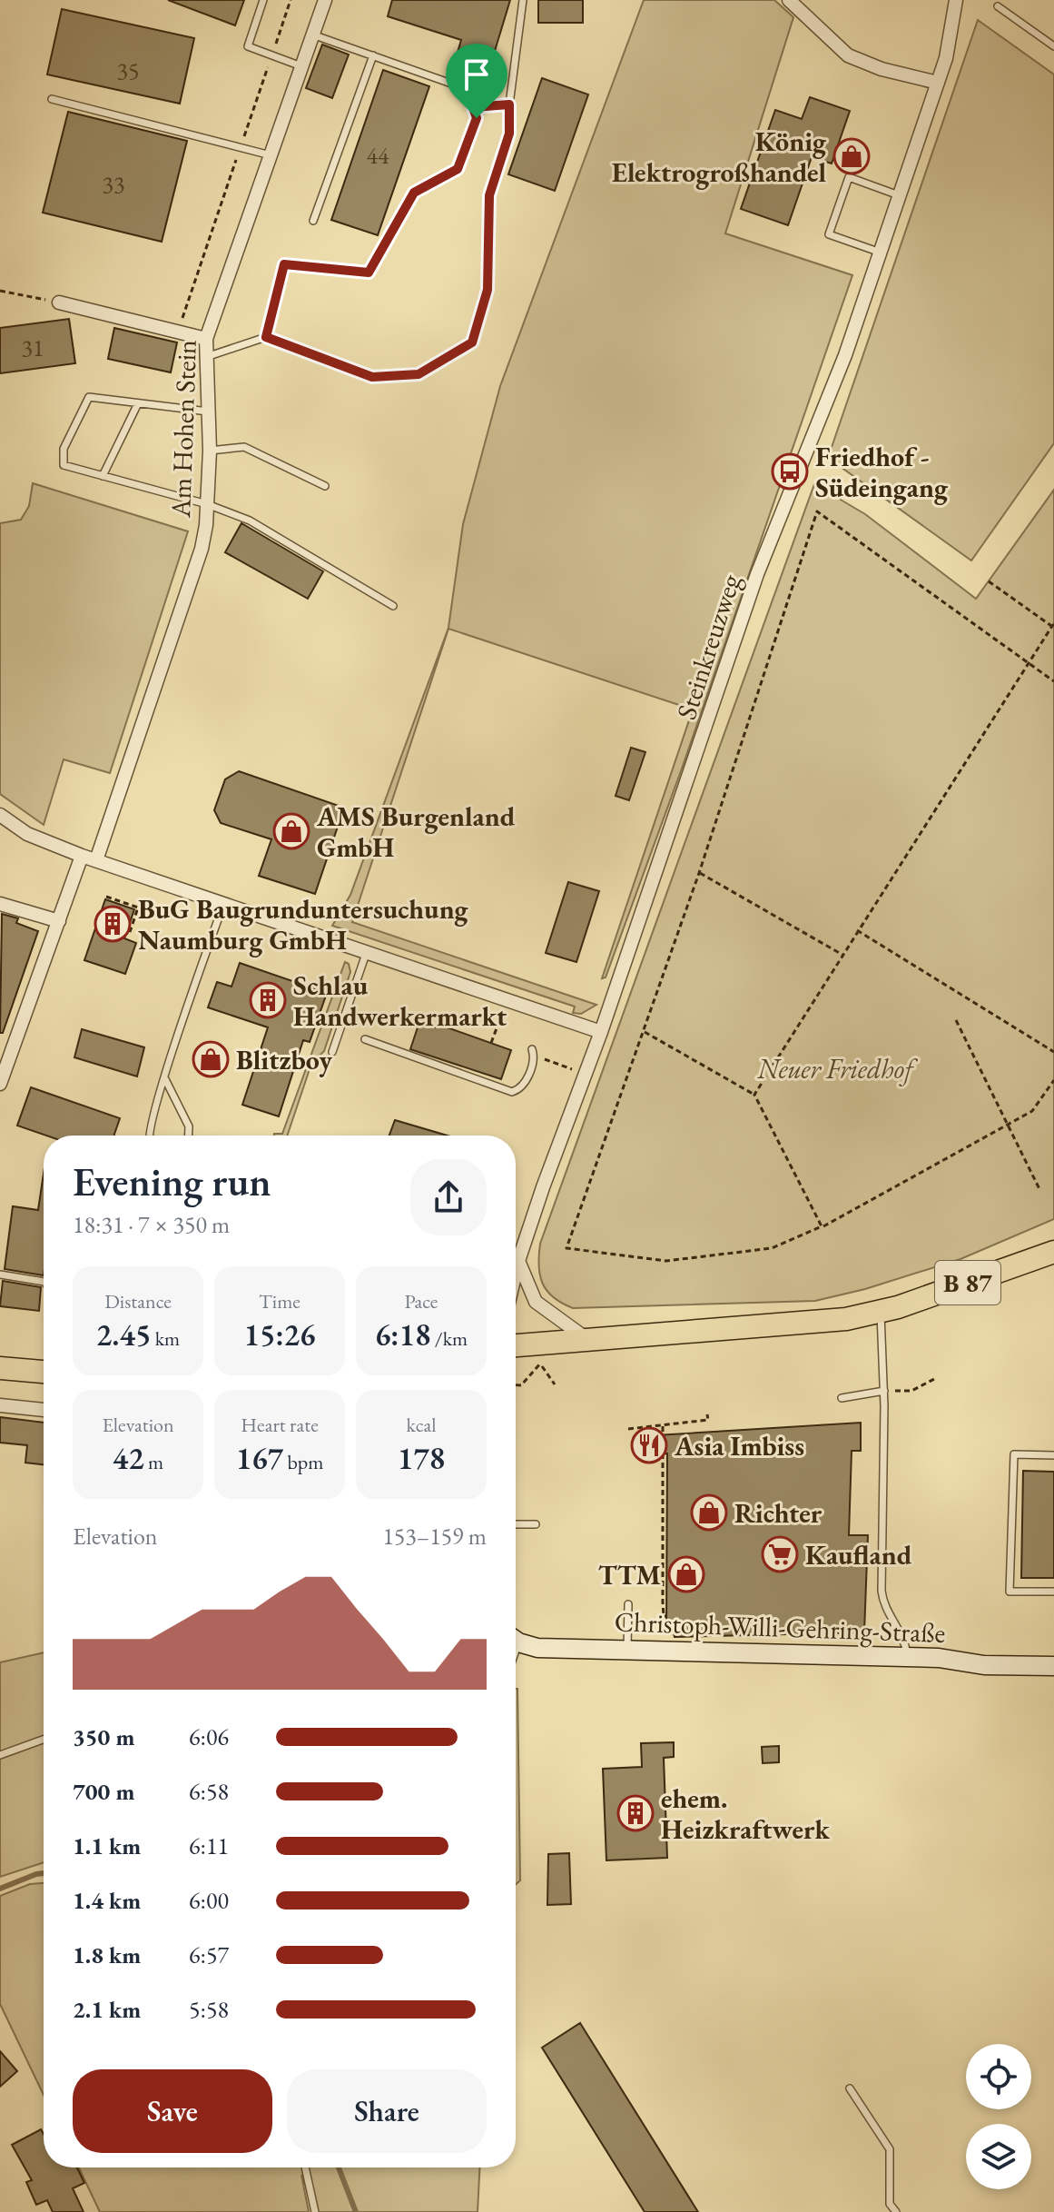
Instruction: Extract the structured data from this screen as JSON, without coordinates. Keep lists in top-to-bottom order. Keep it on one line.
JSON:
{"streets":{"main road":["B 87"],"street":["Am Hohen Stein","Steinkreuzweg","Christoph-Willi-Gehring-Straße"]},"parks":["Neuer Friedhof"],"places":{"shop":["König Elektrogroßhandel","AMS Burgenland GmbH","Blitzboy","Richter","TTM"],"bus stop":["Friedhof - Südeingang"],"building":["BuG Baugrunduntersuchung Naumburg GmbH","Schlau Handwerkermarkt","ehem. Heizkraftwerk"],"restaurant":["Asia Imbiss"],"supermarket":["Kaufland"]},"house_numbers":["35","44","33","31"],"page":{"heading":["Evening run","18:31 · 7 × 350 m"],"stats":[["Distance","2.45 km"],["Time","15:26"],["Pace","6:18 /km"],["Elevation","42 m"],["Heart rate","167 bpm"],["kcal","178"]],"chart":["Elevation","153–159 m"],"list":[{"name":"350 m","note":"6:06"},{"name":"700 m","note":"6:58"},{"name":"1.1 km","note":"6:11"},{"name":"1.4 km","note":"6:00"},{"name":"1.8 km","note":"6:57"},{"name":"2.1 km","note":"5:58"}],"buttons":["Save","Share"]}}
